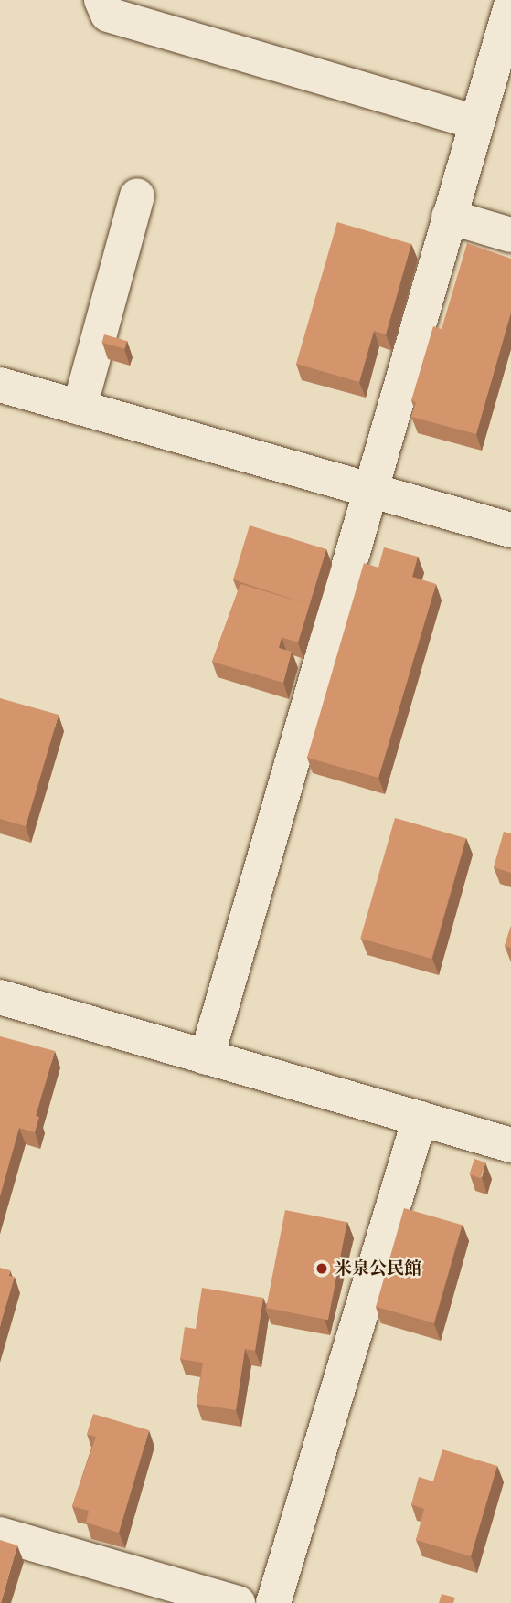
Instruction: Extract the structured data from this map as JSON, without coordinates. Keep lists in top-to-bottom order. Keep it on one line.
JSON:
{"places":["米泉公民館"]}
